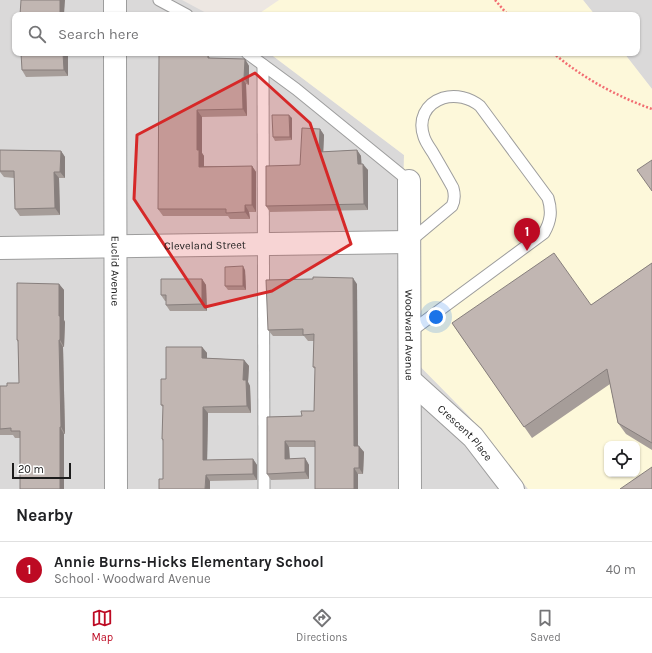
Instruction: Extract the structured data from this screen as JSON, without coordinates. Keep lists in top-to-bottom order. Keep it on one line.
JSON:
{"streets":{"street":["Cleveland Street","Euclid Avenue","Woodward Avenue","Crescent Place"]},"crossings":[["Cleveland Street","Euclid Avenue"],["Cleveland Street","Woodward Avenue"],["Woodward Avenue","Crescent Place"]],"scale_bar":"20 m","page":{"search":"Search here","pins":"1","scale":"20 m","heading":"Nearby","list":[{"mark":"1","name":"Annie Burns-Hicks Elementary School","note":"School · Woodward Avenue","value":"40 m"}],"nav":["Map","Directions","Saved"]}}
